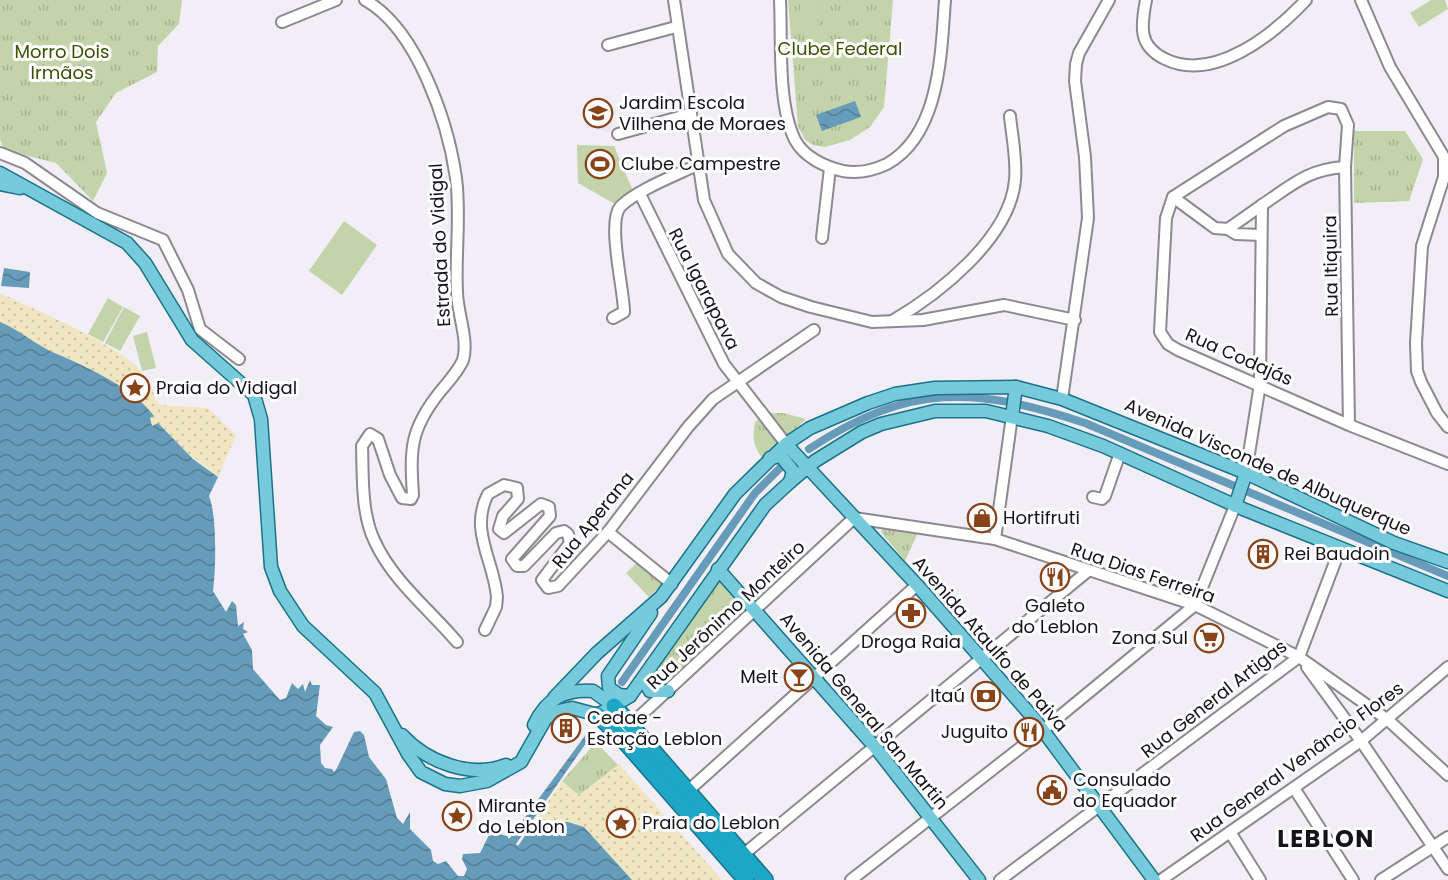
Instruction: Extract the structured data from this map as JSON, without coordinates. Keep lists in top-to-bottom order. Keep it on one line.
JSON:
{"streets":{"main road":["Avenida Visconde de Albuquerque","Avenida Ataulfo de Paiva","Avenida General San Martin"],"street":["Estrada do Vidigal","Rua Itiquira","Rua Igarapava","Rua Codajás","Rua Aperana","Rua Dias Ferreira","Rua Jerônimo Monteiro","Rua General Artigas","Rua General Venâncio Flores"]},"crossings":[["Rua Itiquira","Rua Codajás"],["Rua Igarapava","Avenida Visconde de Albuquerque"],["Rua Igarapava","Rua Aperana"],["Rua Igarapava","Avenida Ataulfo de Paiva"],["Avenida Visconde de Albuquerque","Avenida Ataulfo de Paiva"],["Rua Dias Ferreira","Rua Jerônimo Monteiro"],["Rua Dias Ferreira","Avenida Ataulfo de Paiva"],["Rua Dias Ferreira","Rua General Artigas"],["Rua Dias Ferreira","Rua General Venâncio Flores"],["Rua Jerônimo Monteiro","Avenida Ataulfo de Paiva"],["Rua Jerônimo Monteiro","Avenida General San Martin"],["Avenida Ataulfo de Paiva","Rua General Artigas"]],"districts":["LEBLON"],"parks":["Clube Federal","Morro Dois Irmãos"],"places":{"school or university":["Jardim Escola Vilhena de Moraes"],"sports":["Clube Campestre"],"place":["Praia do Vidigal","Mirante do Leblon","Praia do Leblon"],"shop":["Hortifruti"],"building":["Rei Baudoin","Cedae - Estação Leblon"],"restaurant":["Galeto do Leblon","Juguito"],"pharmacy":["Droga Raia"],"supermarket":["Zona Sul"],"bar":["Melt"],"bank":["Itaú"],"public building":["Consulado do Equador"]}}
